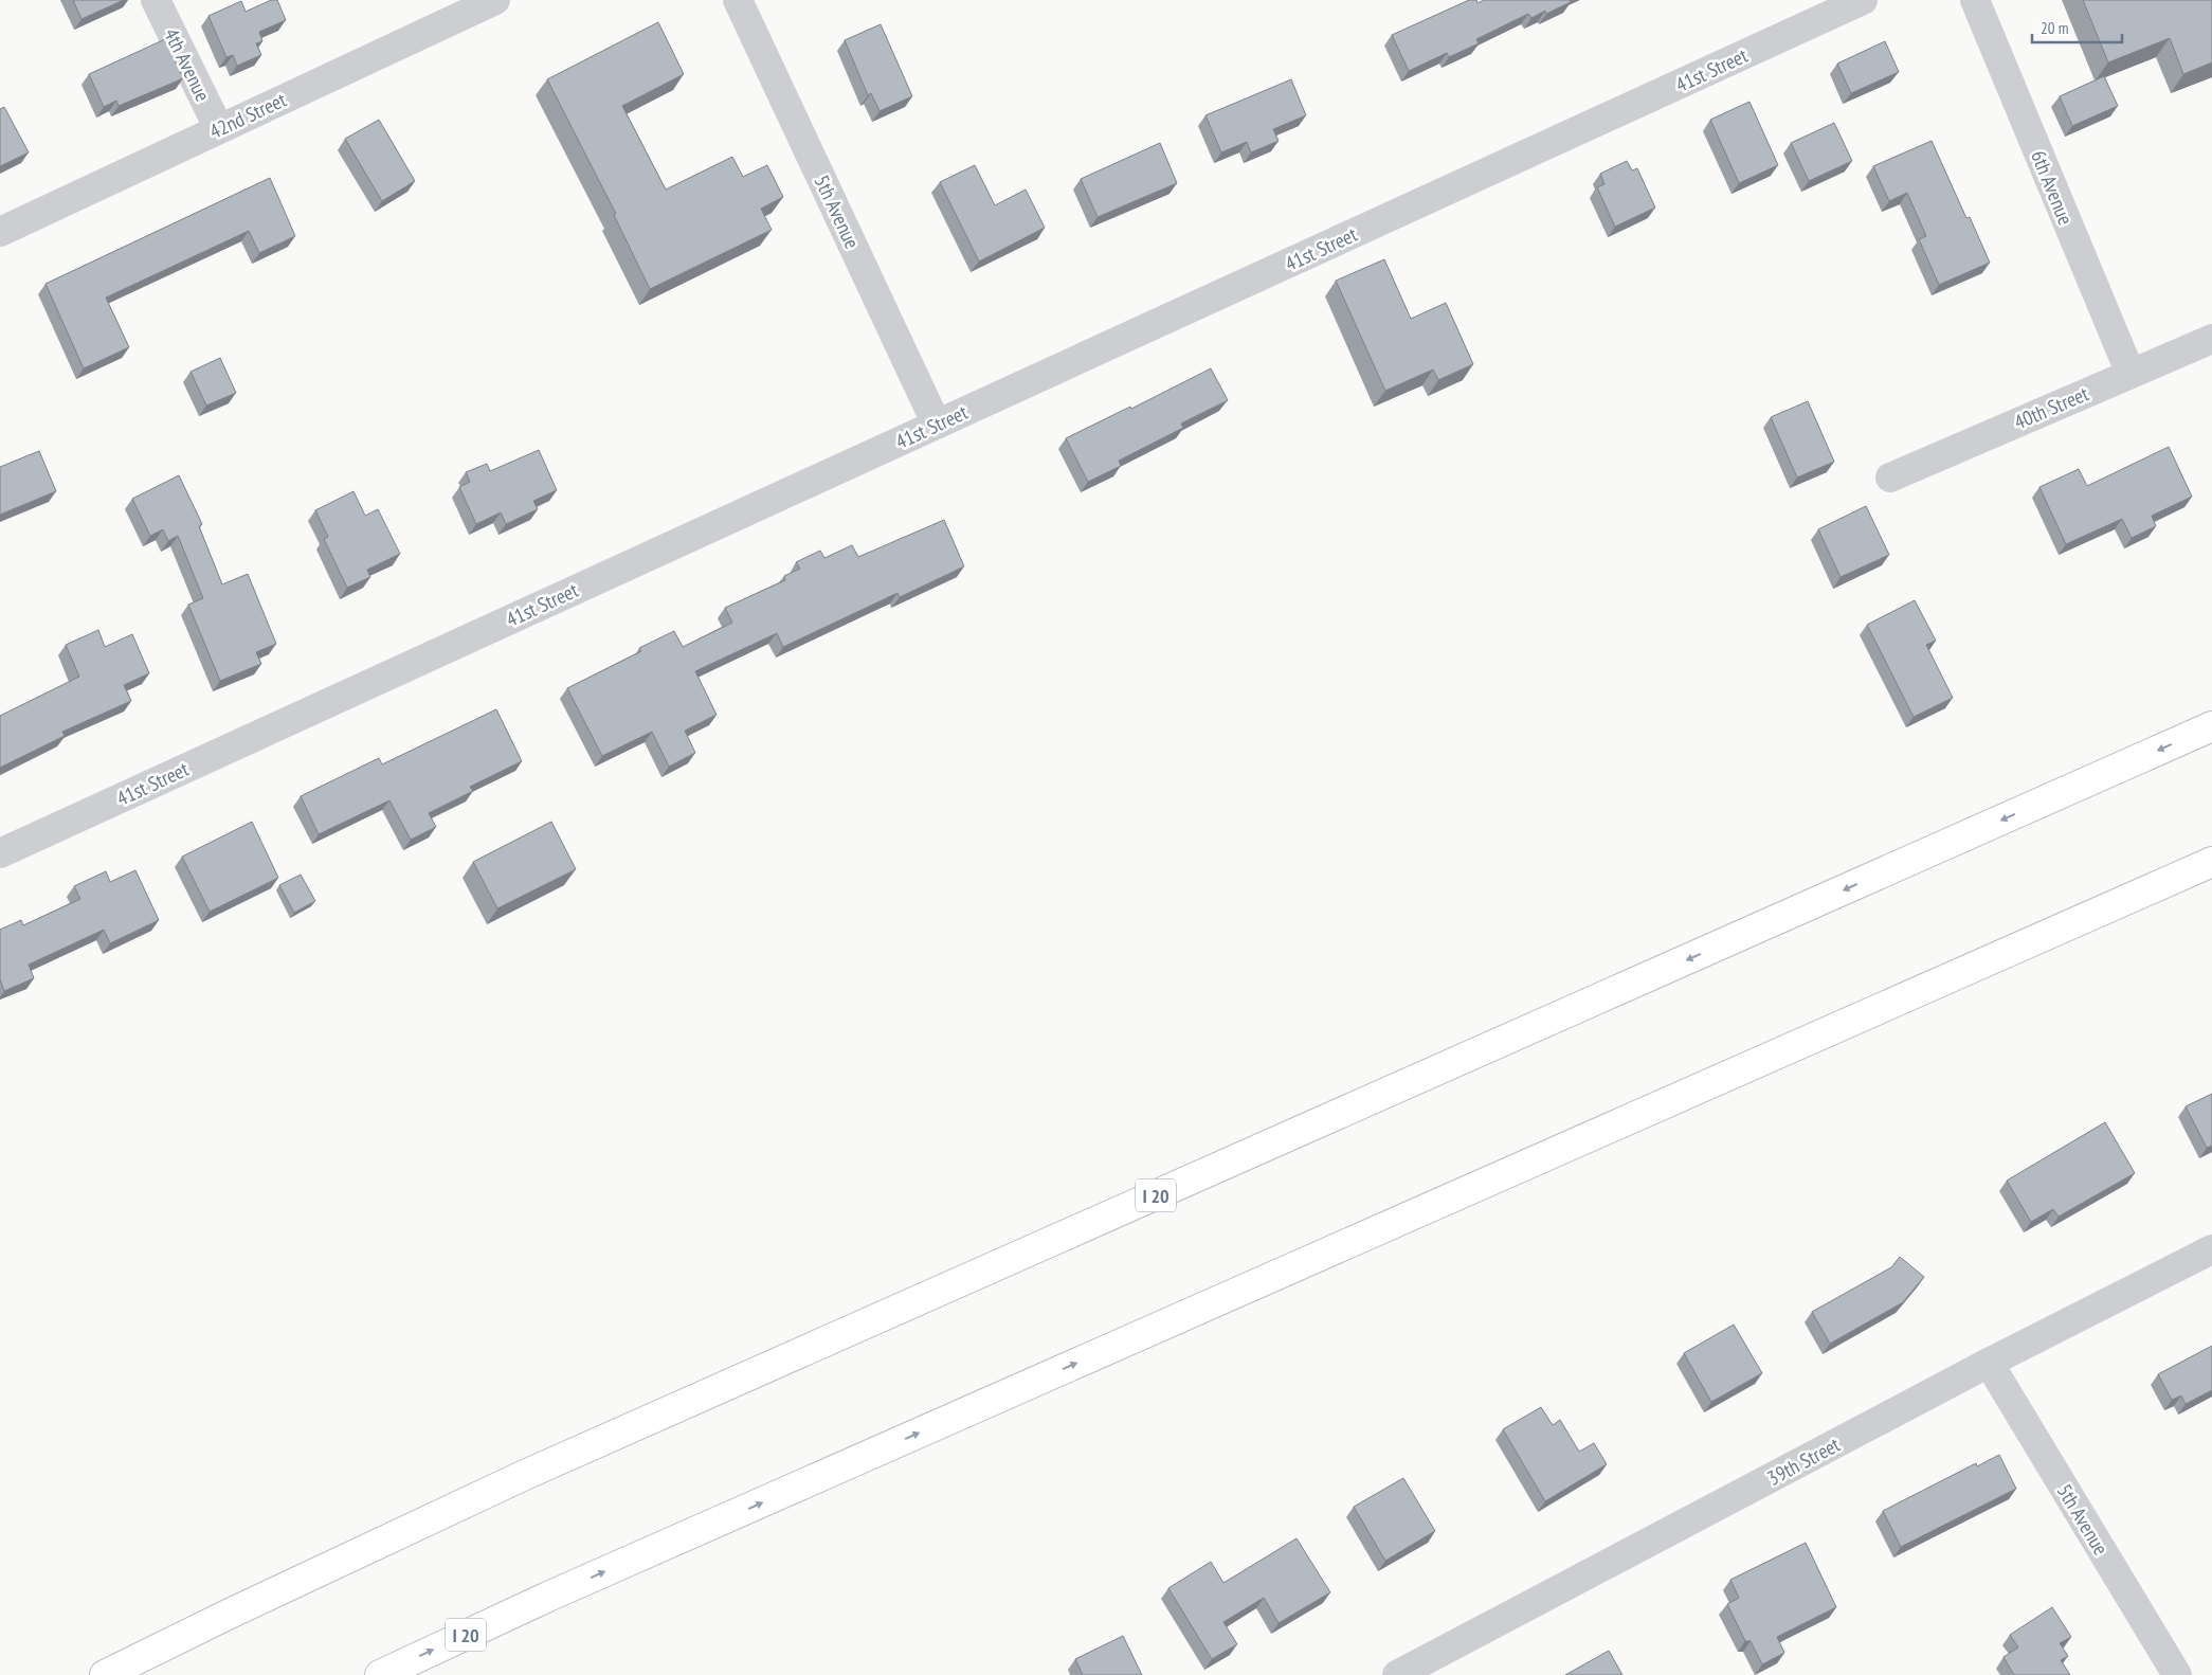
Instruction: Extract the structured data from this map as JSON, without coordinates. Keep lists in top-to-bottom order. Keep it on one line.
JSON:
{"streets":{"highway":["I 20"],"street":["4th Avenue","41st Street","42nd Street","6th Avenue","5th Avenue","40th Street","39th Street"]},"crossings":[["4th Avenue","42nd Street"],["41st Street","5th Avenue"],["6th Avenue","40th Street"],["5th Avenue","39th Street"]],"scale_bar":"20 m"}
